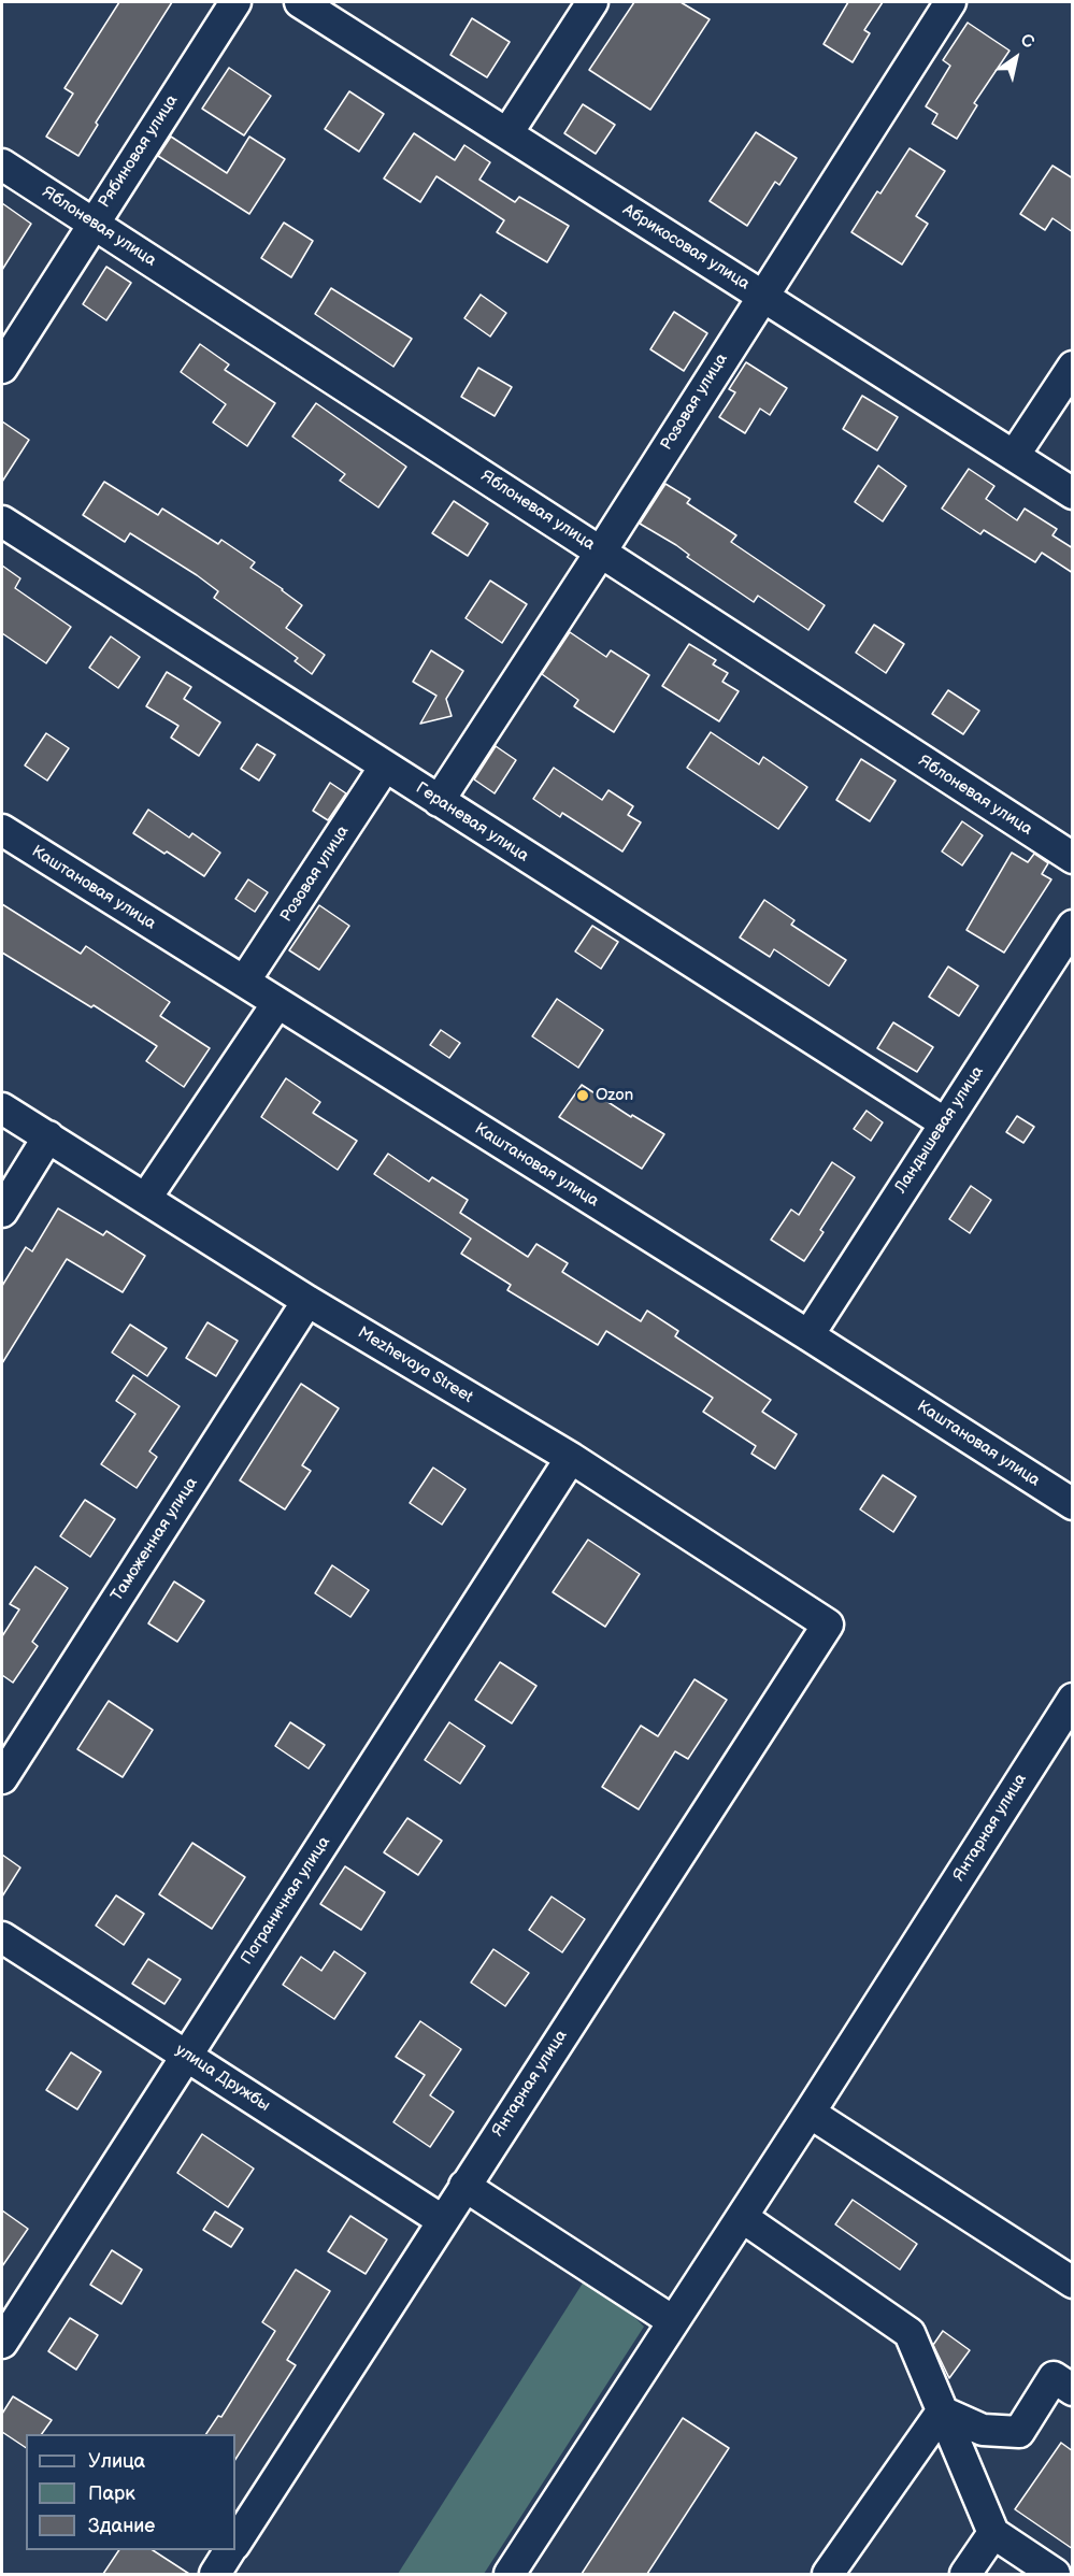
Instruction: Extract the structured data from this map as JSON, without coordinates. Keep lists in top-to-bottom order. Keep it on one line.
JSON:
{"streets":{"street":["Рябиновая улица","Яблоневая улица","Абрикосовая улица","Розовая улица","Гераневая улица","Каштановая улица","Ландышевая улица","Mezhevaya Street","Таможенная улица","Янтарная улица","Пограничная улица","улица Дружбы"]},"crossings":[["Рябиновая улица","Яблоневая улица"],["Яблоневая улица","Розовая улица"],["Абрикосовая улица","Розовая улица"],["Розовая улица","Гераневая улица"],["Розовая улица","Каштановая улица"],["Гераневая улица","Ландышевая улица"],["Каштановая улица","Ландышевая улица"],["Mezhevaya Street","Таможенная улица"],["Mezhevaya Street","Янтарная улица"],["Mezhevaya Street","Пограничная улица"],["Янтарная улица","улица Дружбы"],["Пограничная улица","улица Дружбы"]],"places":["Ozon"],"legend":["Улица","Парк","Здание"],"north":"top right"}
